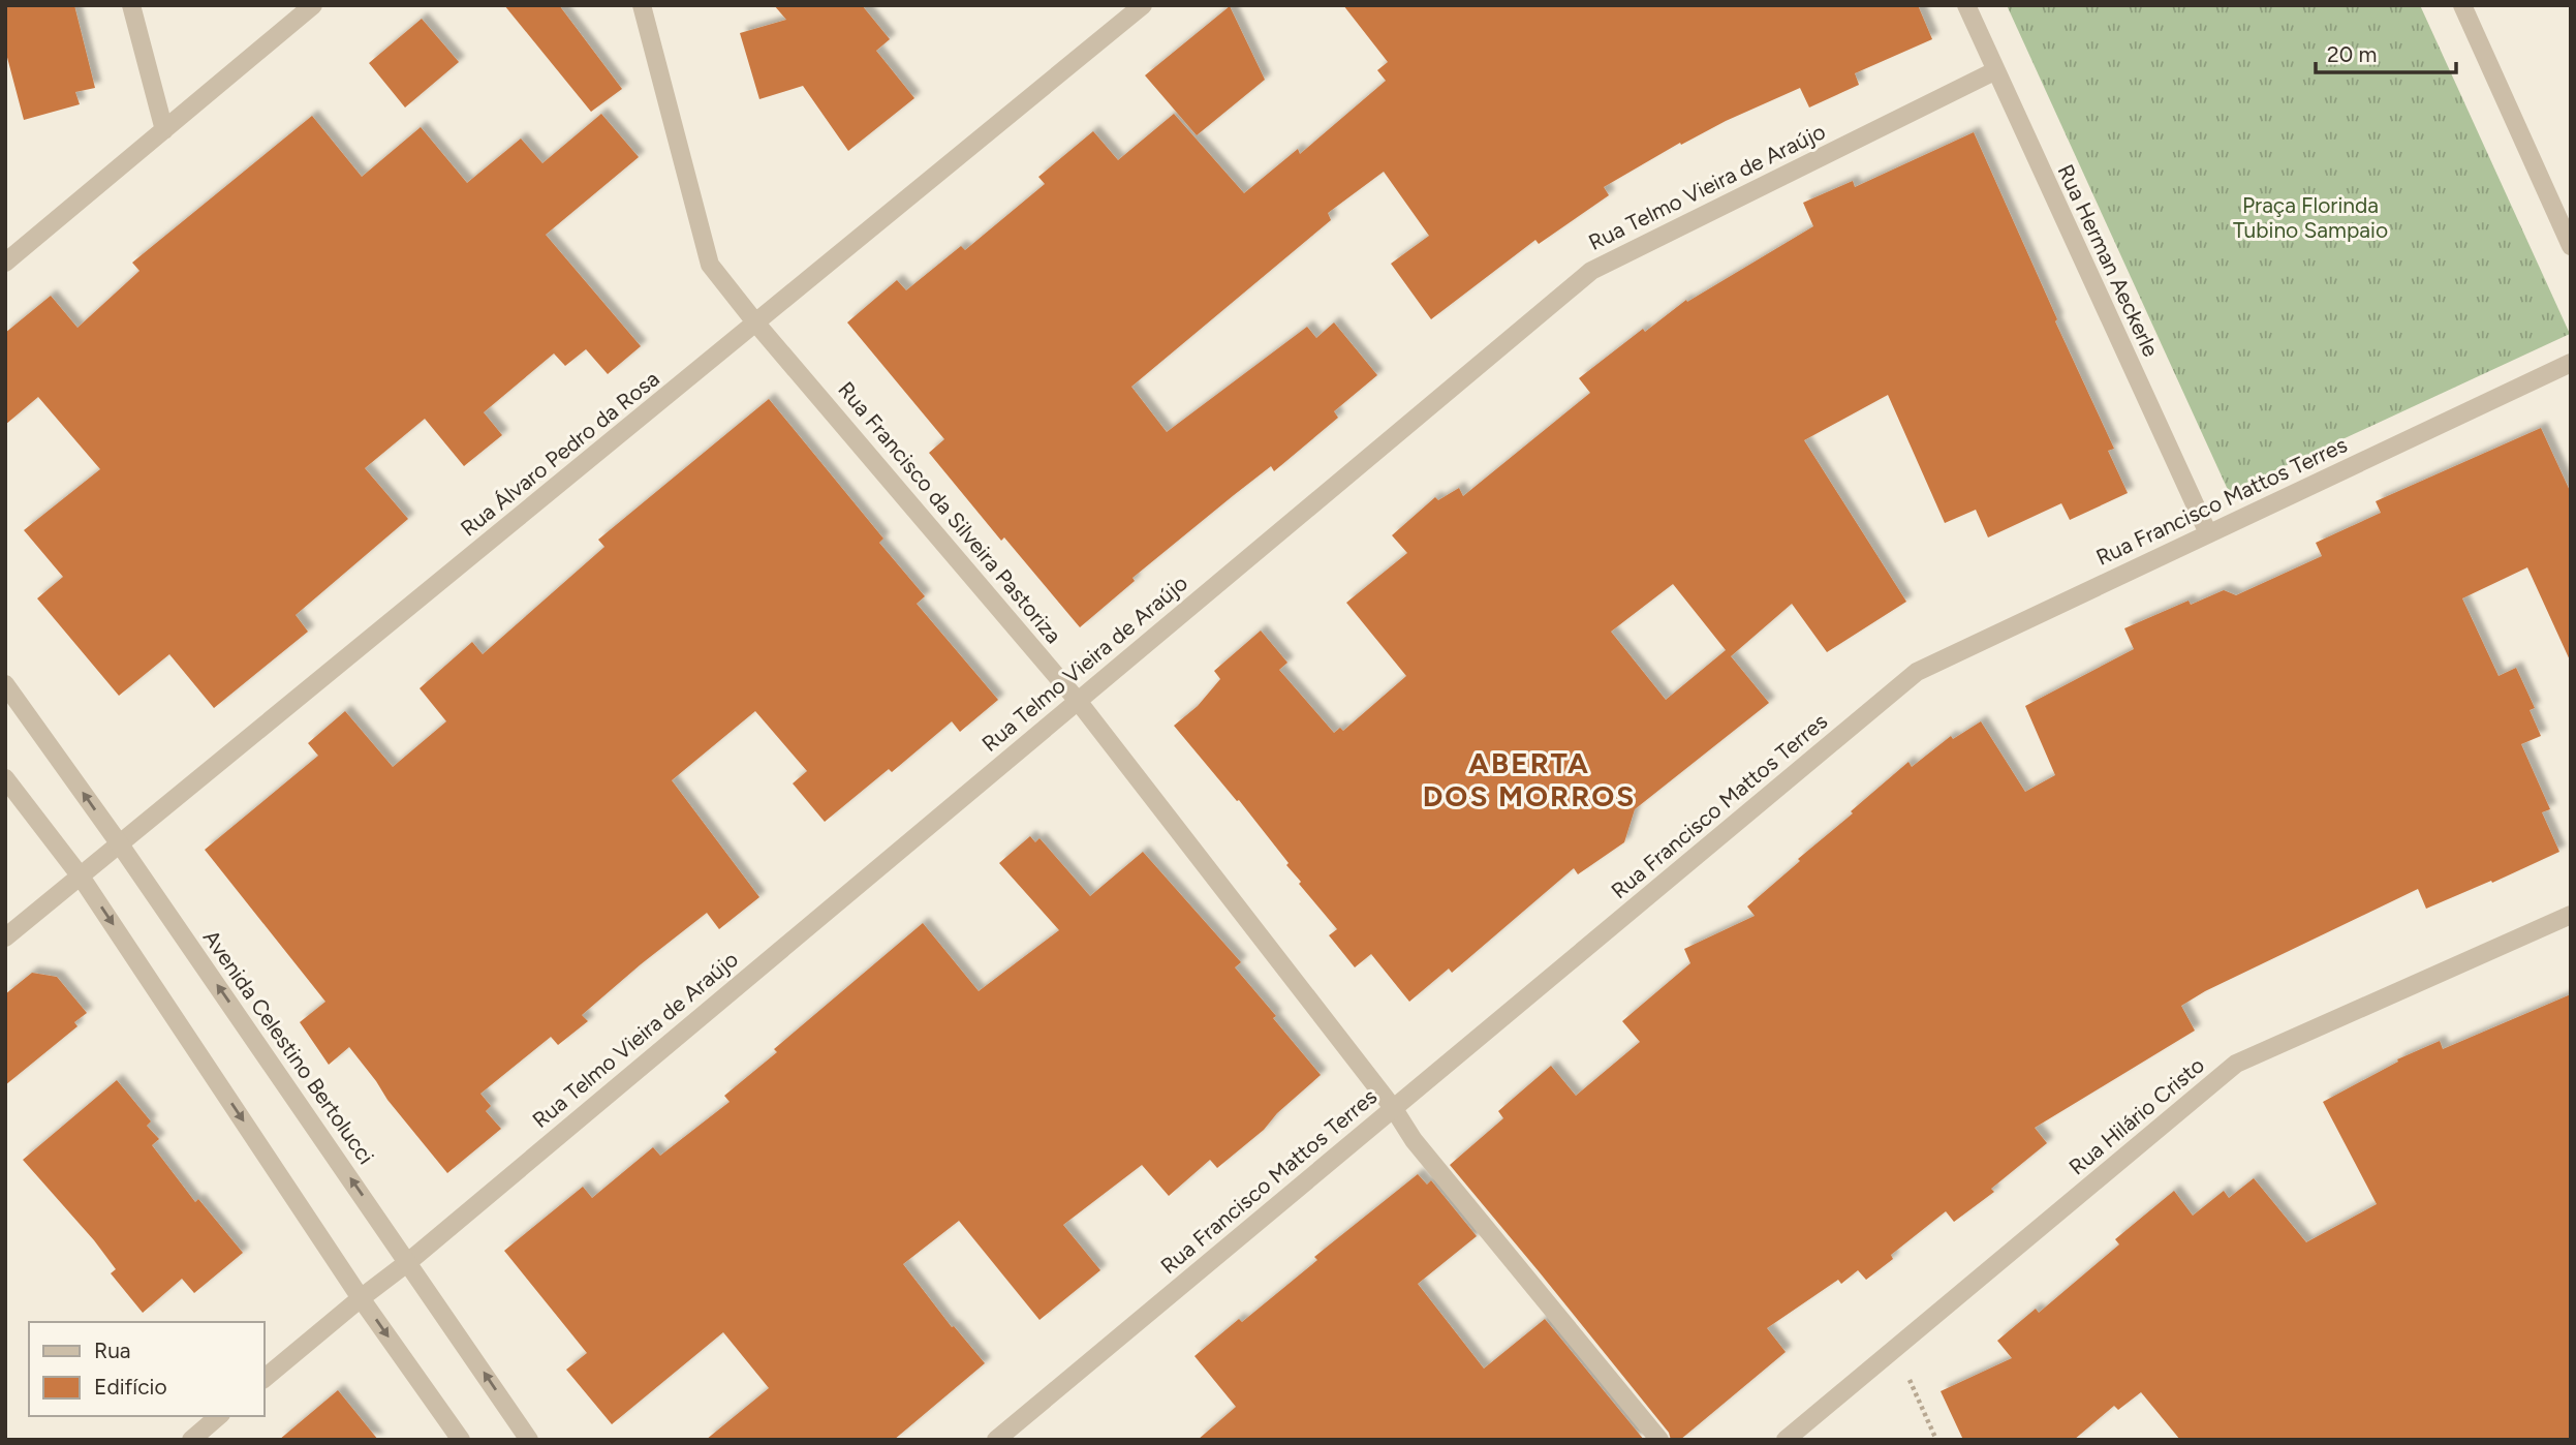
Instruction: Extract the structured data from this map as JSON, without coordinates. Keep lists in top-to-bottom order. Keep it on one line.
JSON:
{"streets":{"street":["Rua Telmo Vieira de Araújo","Rua Herman Aeckerle","Rua Álvaro Pedro da Rosa","Rua Francisco Mattos Terres","Rua Francisco da Silveira Pastoriza","Avenida Celestino Bertolucci","Rua Hilário Cristo"]},"crossings":[["Rua Telmo Vieira de Araújo","Rua Herman Aeckerle"],["Rua Telmo Vieira de Araújo","Rua Francisco da Silveira Pastoriza"],["Rua Telmo Vieira de Araújo","Avenida Celestino Bertolucci"],["Rua Herman Aeckerle","Rua Francisco Mattos Terres"],["Rua Álvaro Pedro da Rosa","Rua Francisco da Silveira Pastoriza"],["Rua Álvaro Pedro da Rosa","Avenida Celestino Bertolucci"],["Rua Francisco Mattos Terres","Rua Francisco da Silveira Pastoriza"]],"districts":["ABERTA DOS MORROS"],"parks":["Praça Florinda Tubino Sampaio"],"legend":["Rua","Edifício"],"scale_bar":"20 m"}
